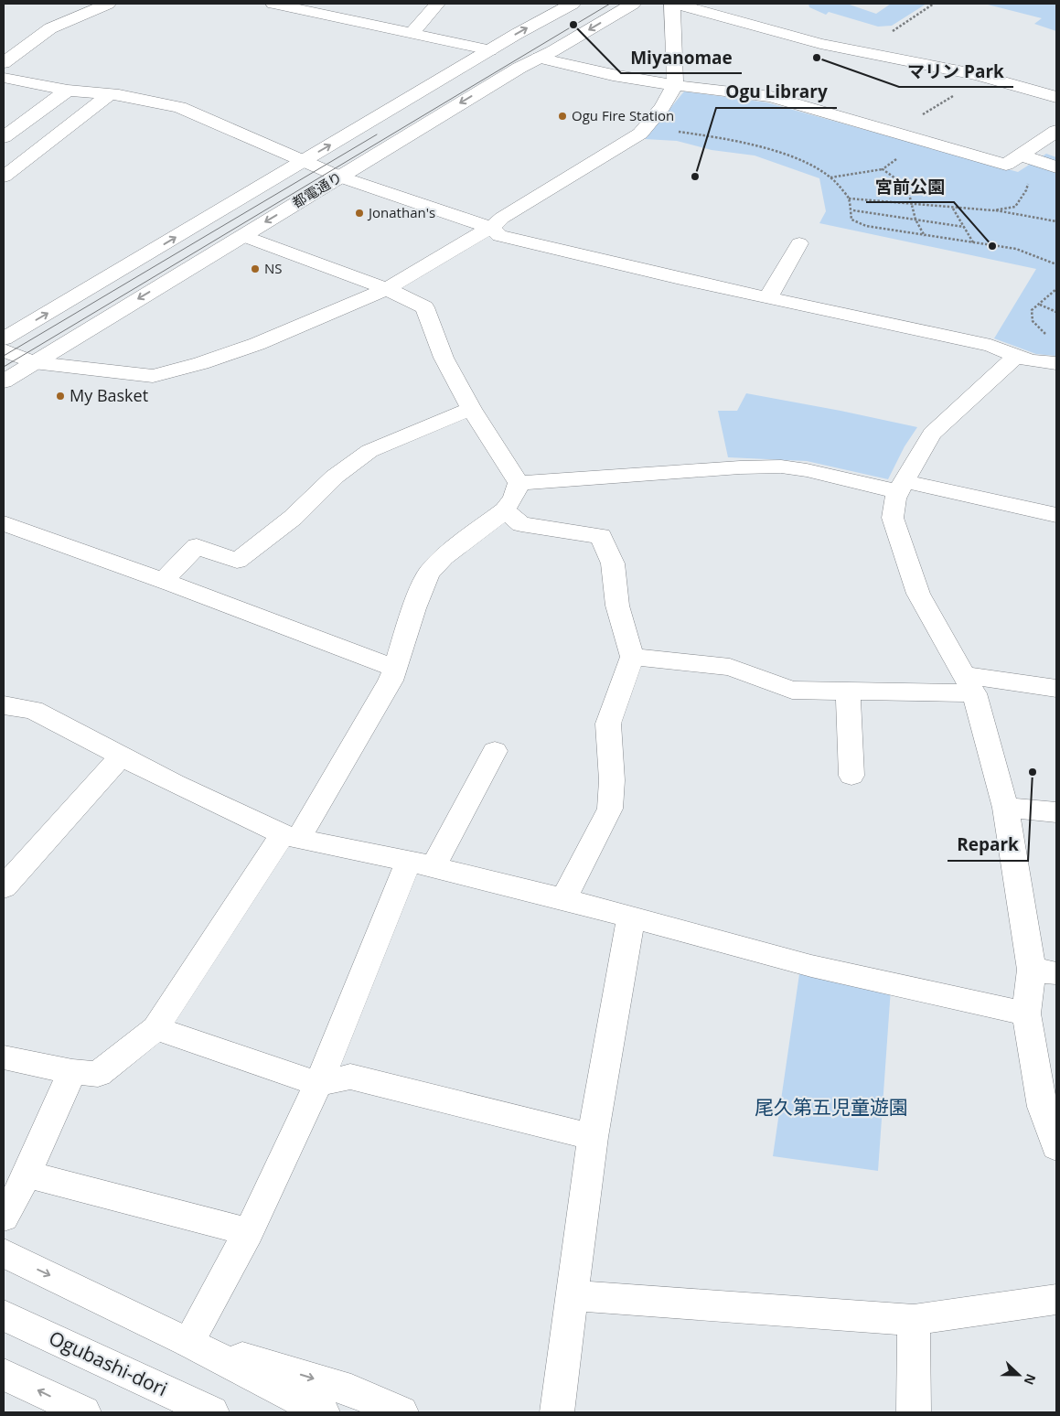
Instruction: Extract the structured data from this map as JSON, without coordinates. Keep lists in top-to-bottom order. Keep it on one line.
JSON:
{"streets":{"street":["都電通り","Ogubashi-dori"]},"parks":["尾久第五児童遊園"],"places":["Miyanomae","マリン Park","Ogu Fire Station","Ogu Library","Jonathan's","宮前公園","NS","My Basket","Repark"],"north":"right"}
